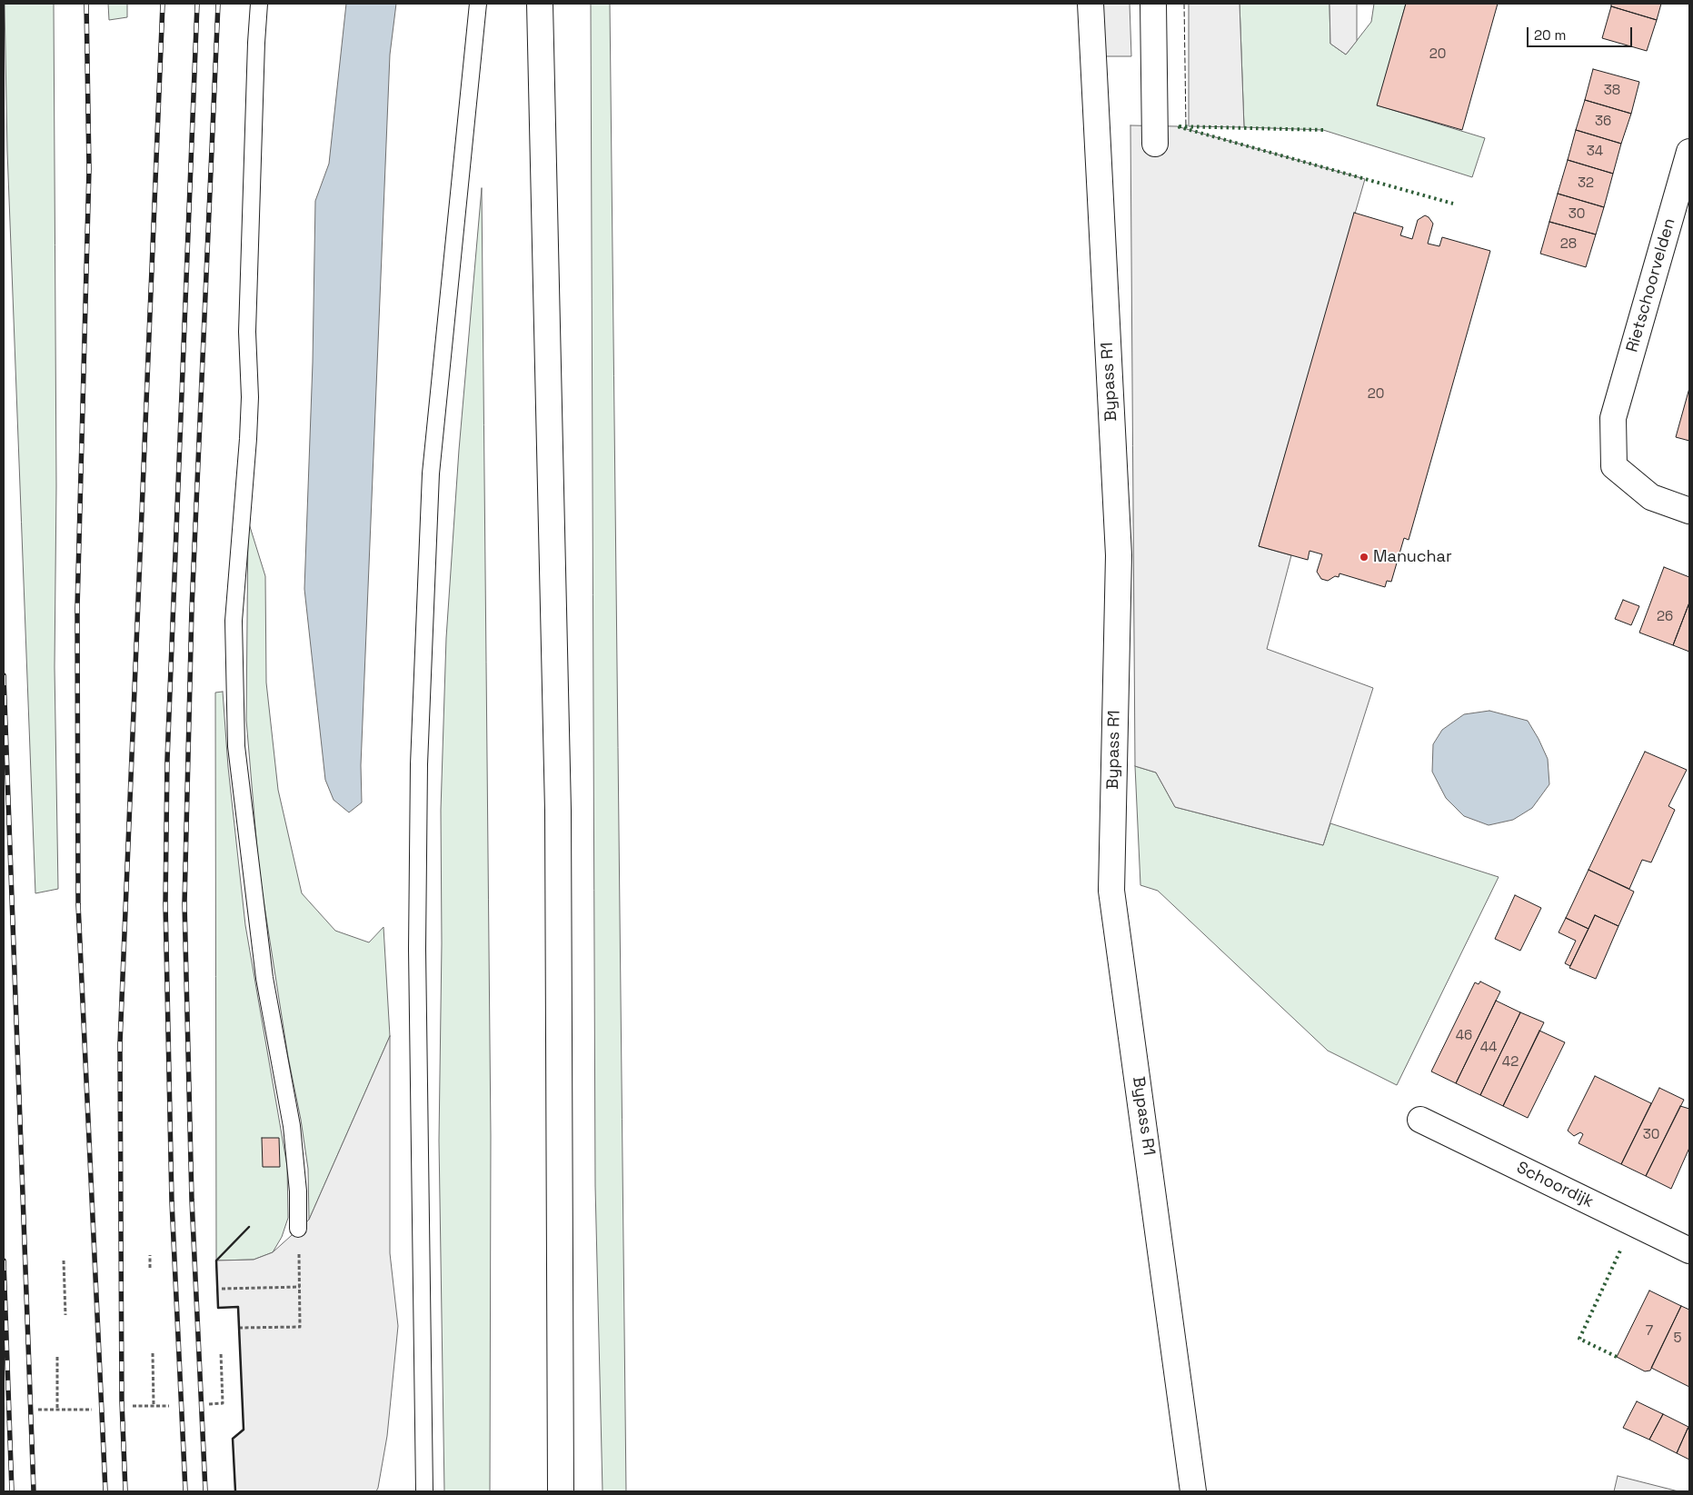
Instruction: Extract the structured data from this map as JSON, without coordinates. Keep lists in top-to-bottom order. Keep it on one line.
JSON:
{"streets":{"main road":["Rietschoorvelden","Bypass R1","Schoordijk"]},"places":["Manuchar"],"house_numbers":["20","38","36","34","32","30","28","20","26","46","44","42","30","7","5"],"scale_bar":"20 m"}
